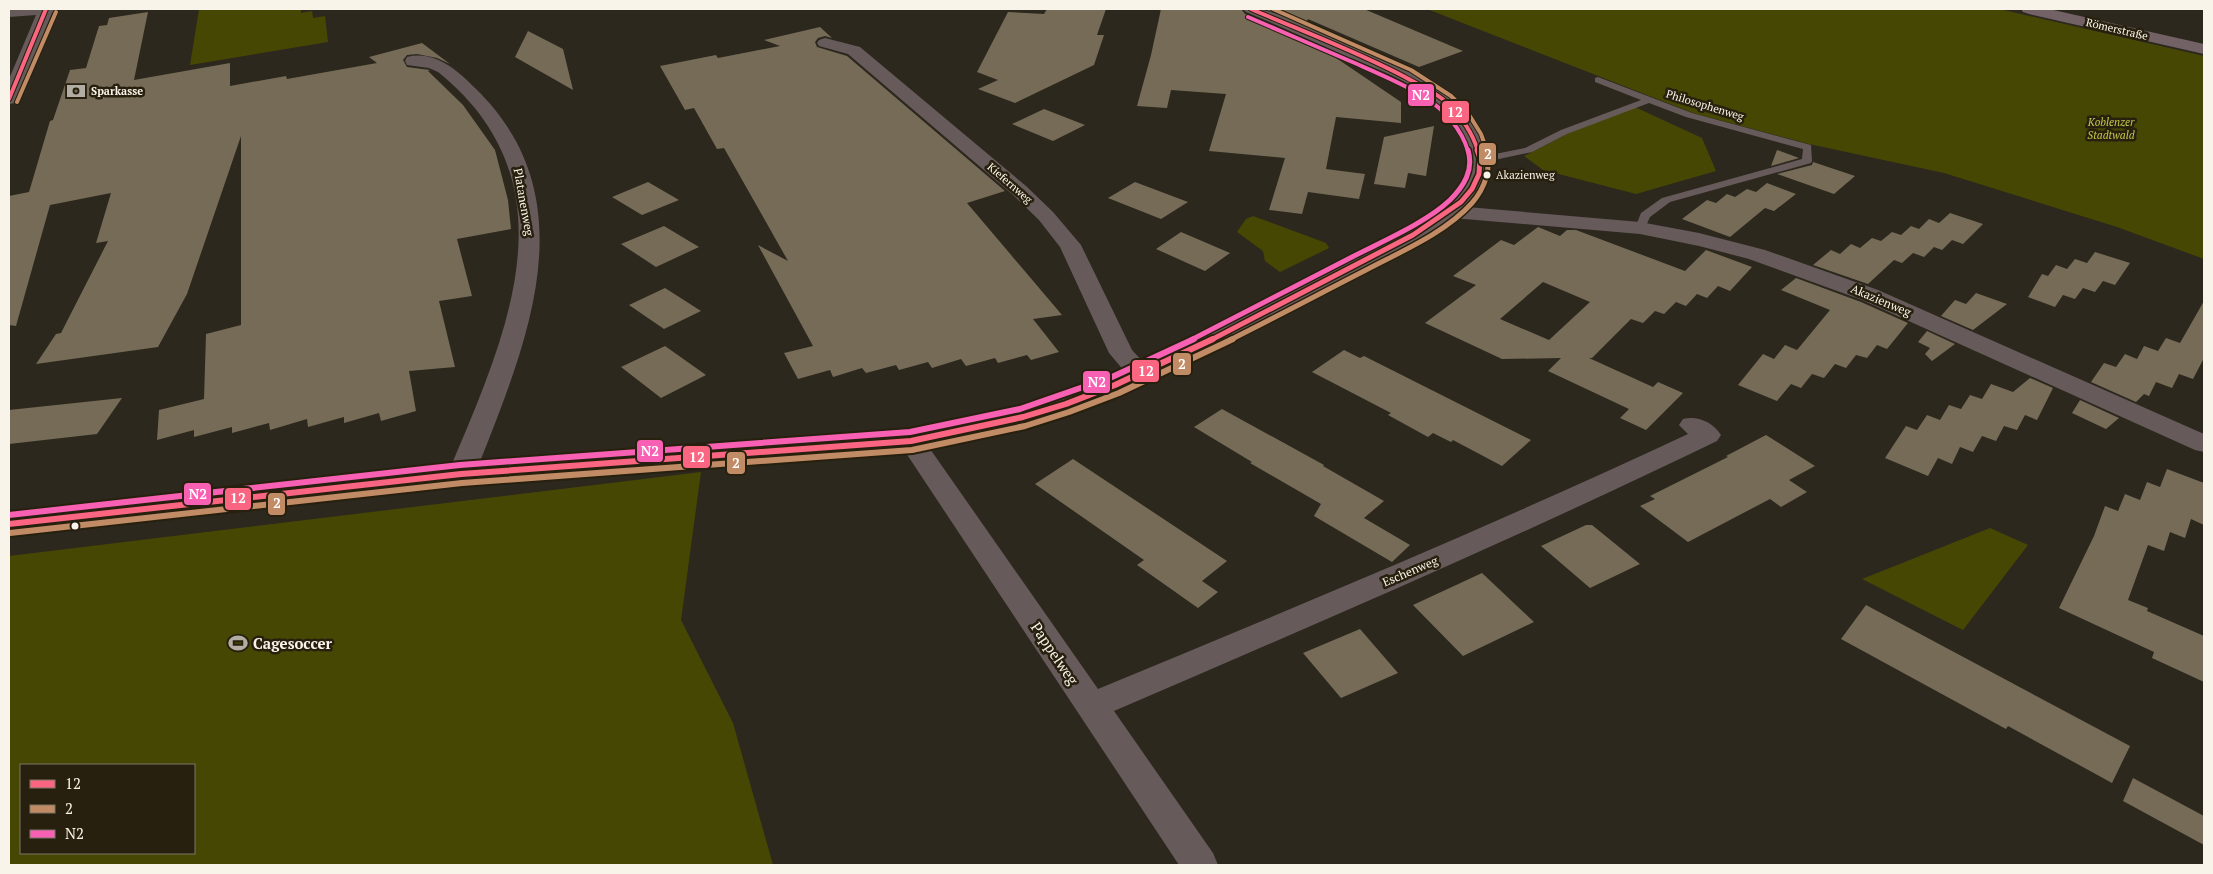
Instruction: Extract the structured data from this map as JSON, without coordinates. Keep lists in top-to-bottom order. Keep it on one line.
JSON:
{"streets":{"main road":["Römerstraße"],"street":["Kiefernweg","Platanenweg","Akazienweg","Eschenweg","Pappelweg"],"lane":["Philosophenweg"]},"crossings":[["Philosophenweg","Akazienweg"],["Eschenweg","Pappelweg"]],"parks":["Koblenzer Stadtwald"],"places":{"bank":["Sparkasse"],"other":["Akazienweg"],"sports":["Cagesoccer"]},"lines":["transit line 12","transit line 2","transit line N2"],"legend":["12","2","N2"]}
